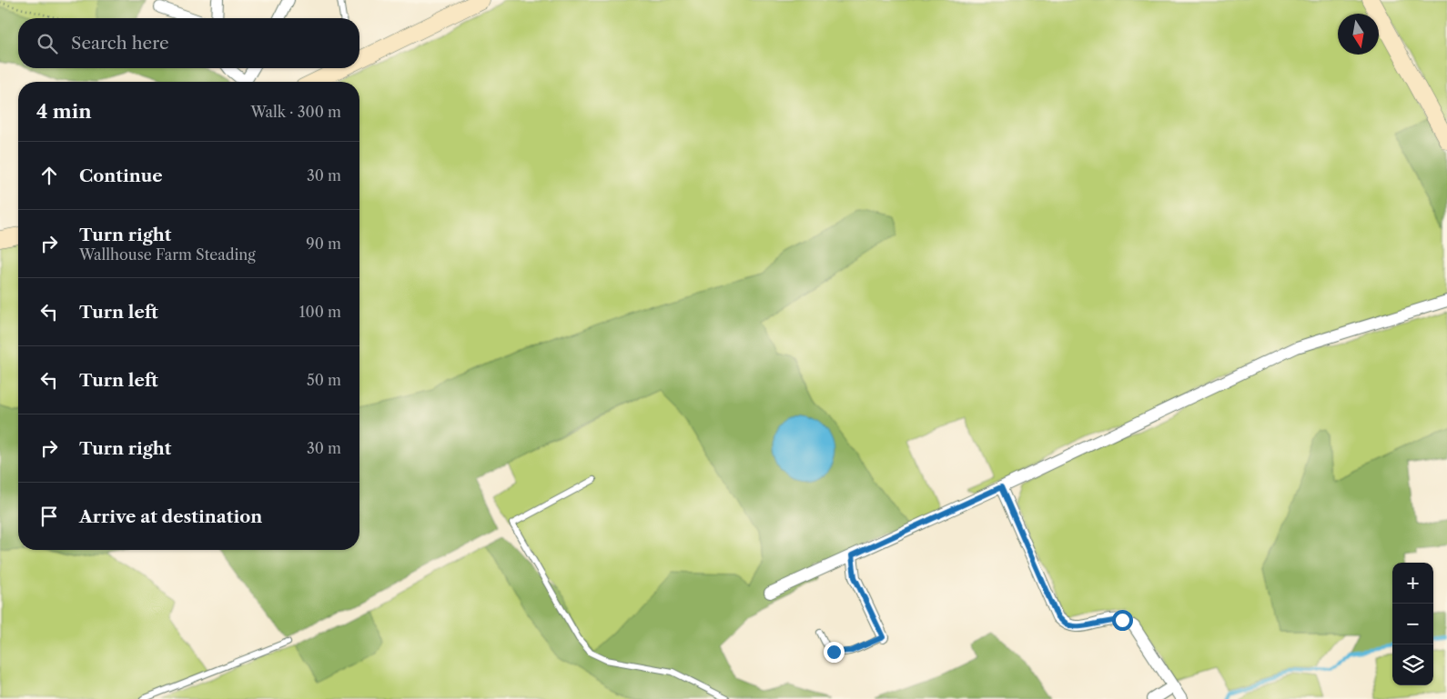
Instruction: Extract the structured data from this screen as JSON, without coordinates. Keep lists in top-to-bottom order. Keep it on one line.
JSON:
{"north":"bottom","page":{"search":"Search here","heading":["4 min","Walk · 300 m"],"list":[["Continue","30 m"],["Turn right","Wallhouse Farm Steading","90 m"],["Turn left","100 m"],["Turn left","50 m"],["Turn right","30 m"],"Arrive at destination"],"map_buttons":["+","−"]}}
